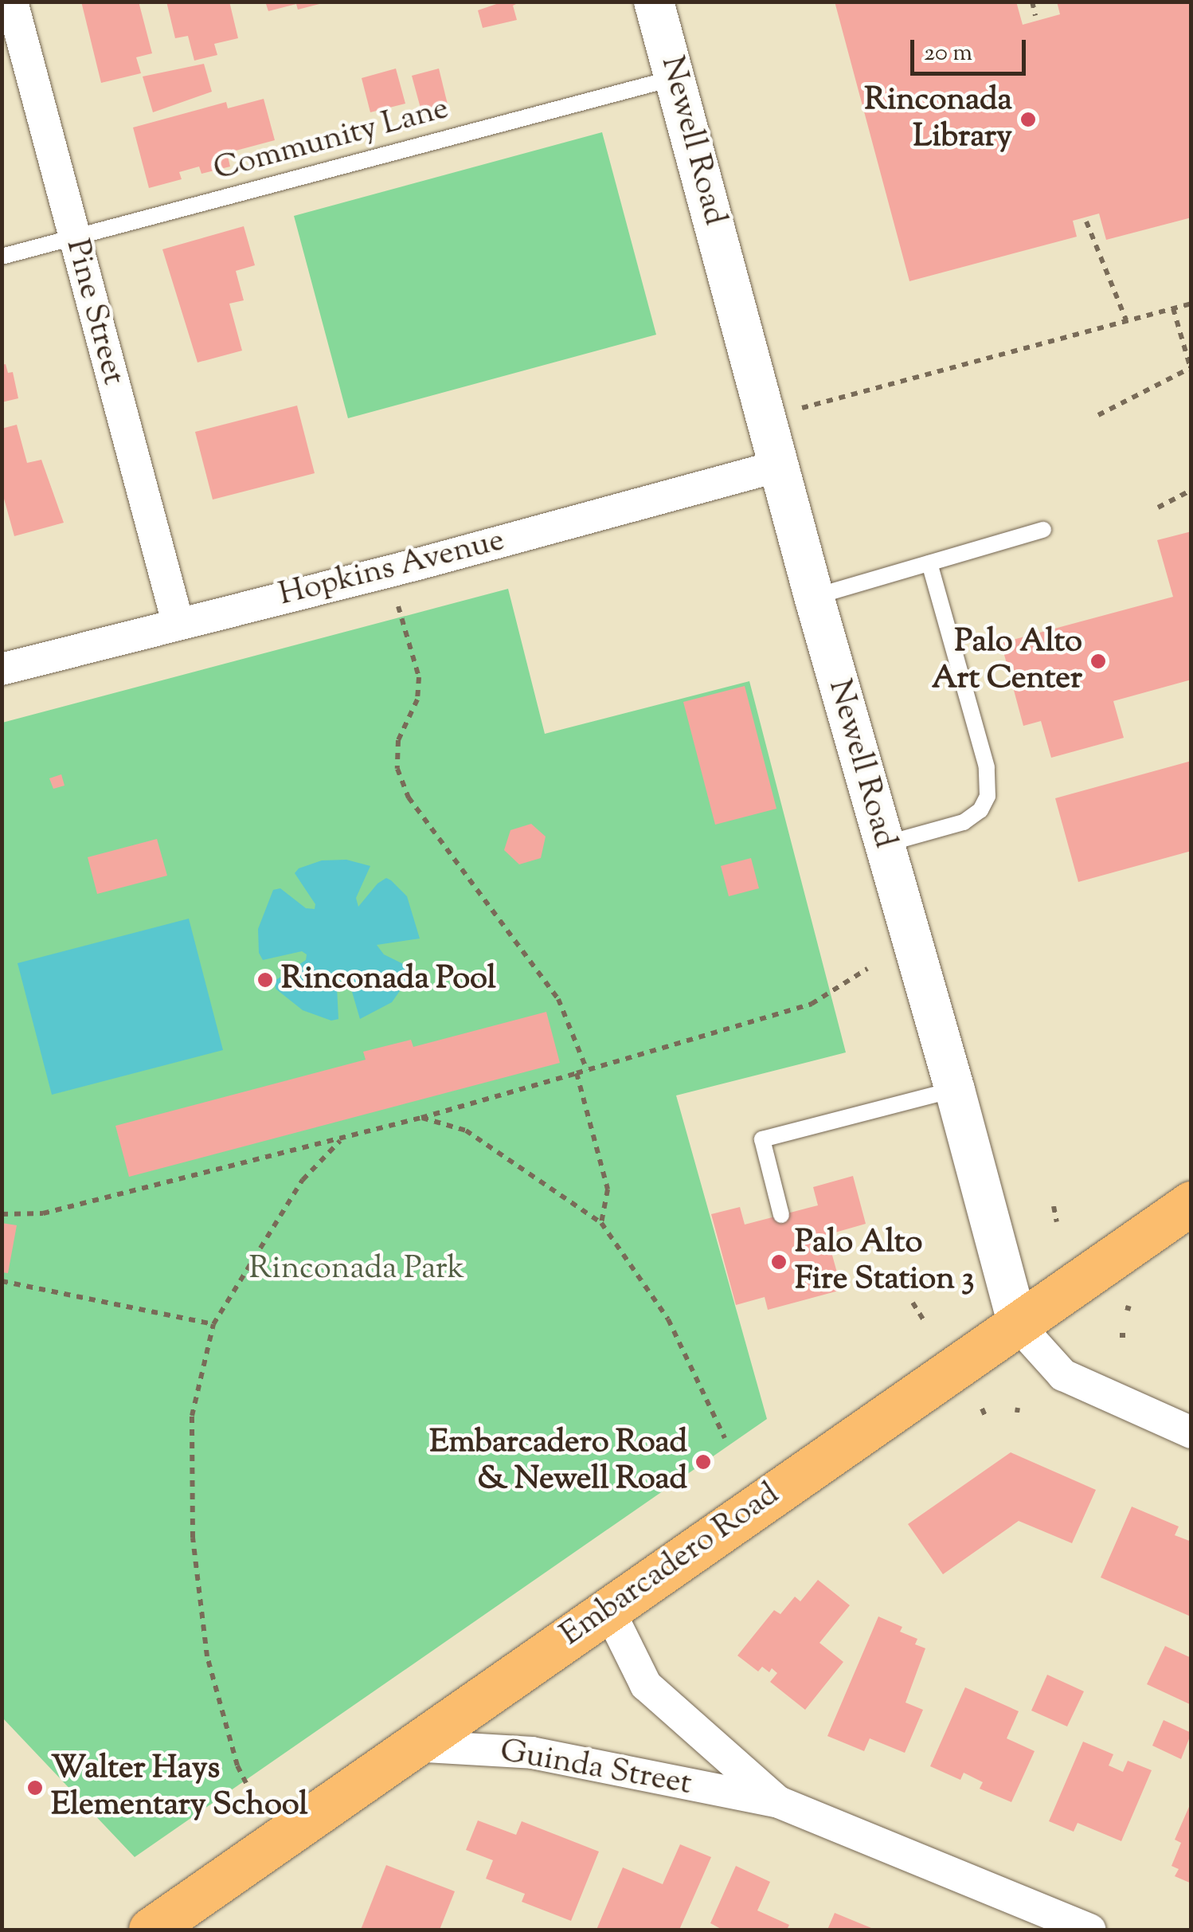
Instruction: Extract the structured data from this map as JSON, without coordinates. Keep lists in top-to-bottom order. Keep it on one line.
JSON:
{"streets":{"main road":["Embarcadero Road"],"street":["Newell Road","Pine Street","Hopkins Avenue","Guinda Street"],"lane":["Community Lane"]},"crossings":[["Community Lane","Newell Road"],["Community Lane","Pine Street"],["Newell Road","Hopkins Avenue"],["Newell Road","Embarcadero Road"],["Pine Street","Hopkins Avenue"],["Embarcadero Road","Guinda Street"]],"parks":["Rinconada Park"],"places":["Rinconada Library","Palo Alto Art Center","Rinconada Pool","Palo Alto Fire Station 3","Embarcadero Road & Newell Road","Walter Hays Elementary School"],"scale_bar":"20 m"}
